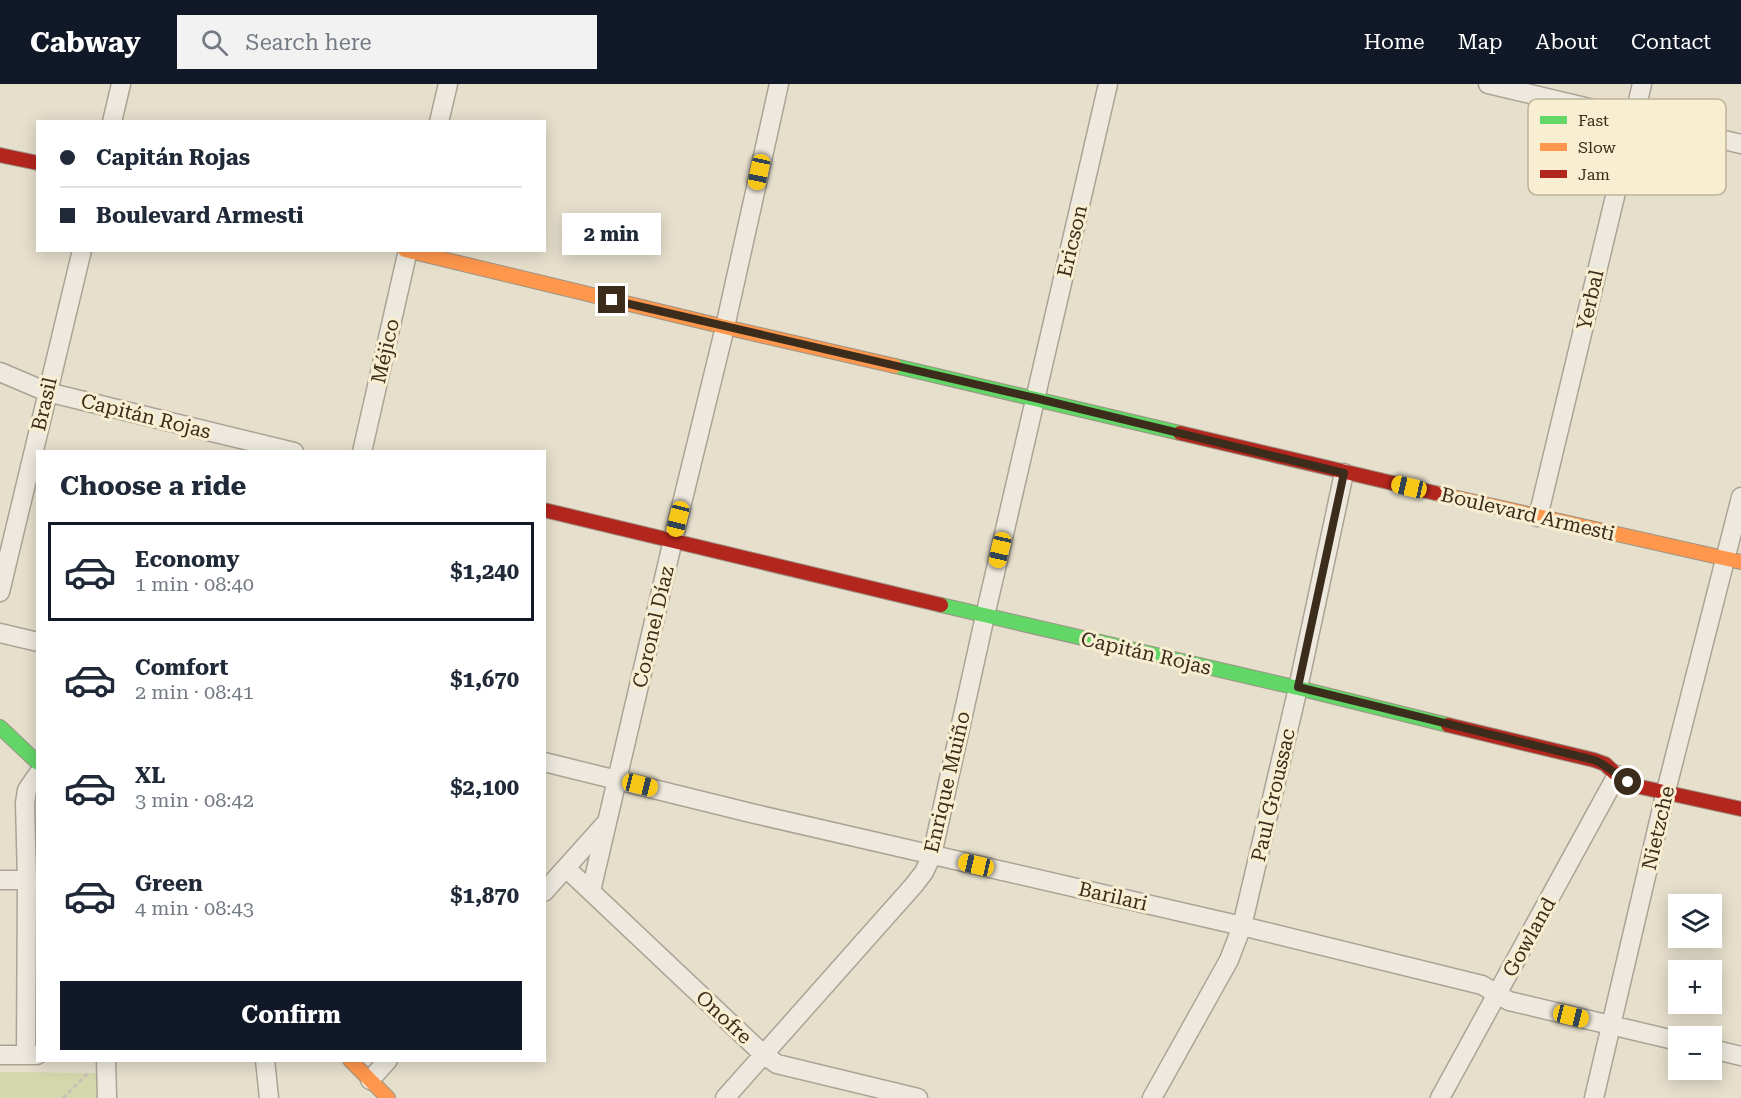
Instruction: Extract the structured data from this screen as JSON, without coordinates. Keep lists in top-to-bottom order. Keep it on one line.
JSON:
{"streets":{"main road":["Capitán Rojas","Boulevard Armesti"],"street":["Ericson","Yerbal","Méjico","Brasil","Coronel Díaz","Enrique Muiño","Paul Groussac","Nietzche","Barilari","Gowland","Onofre"]},"crossings":[["Ericson","Boulevard Armesti"],["Ericson","Enrique Muiño"],["Yerbal","Boulevard Armesti"],["Brasil","Capitán Rojas"],["Capitán Rojas","Coronel Díaz"],["Capitán Rojas","Enrique Muiño"],["Capitán Rojas","Paul Groussac"],["Capitán Rojas","Nietzche"],["Capitán Rojas","Gowland"],["Boulevard Armesti","Coronel Díaz"],["Boulevard Armesti","Enrique Muiño"],["Boulevard Armesti","Paul Groussac"],["Boulevard Armesti","Nietzche"],["Coronel Díaz","Barilari"],["Coronel Díaz","Onofre"],["Enrique Muiño","Barilari"],["Enrique Muiño","Onofre"],["Paul Groussac","Barilari"],["Nietzche","Barilari"],["Barilari","Gowland"]],"legend":["Fast","Slow","Jam"],"page":{"header":"Cabway","search":"Search here","nav":["Home","Map","About","Contact"],"banner":["Capitán Rojas","Boulevard Armesti"],"bubble":"2 min","heading":"Choose a ride","list":[{"name":"Economy","note":"1 min · 08:40","value":"$1,240"},{"name":"Comfort","note":"2 min · 08:41","value":"$1,670"},{"name":"XL","note":"3 min · 08:42","value":"$2,100"},{"name":"Green","note":"4 min · 08:43","value":"$1,870"}],"map_buttons":["+","−"],"buttons":"Confirm"}}
